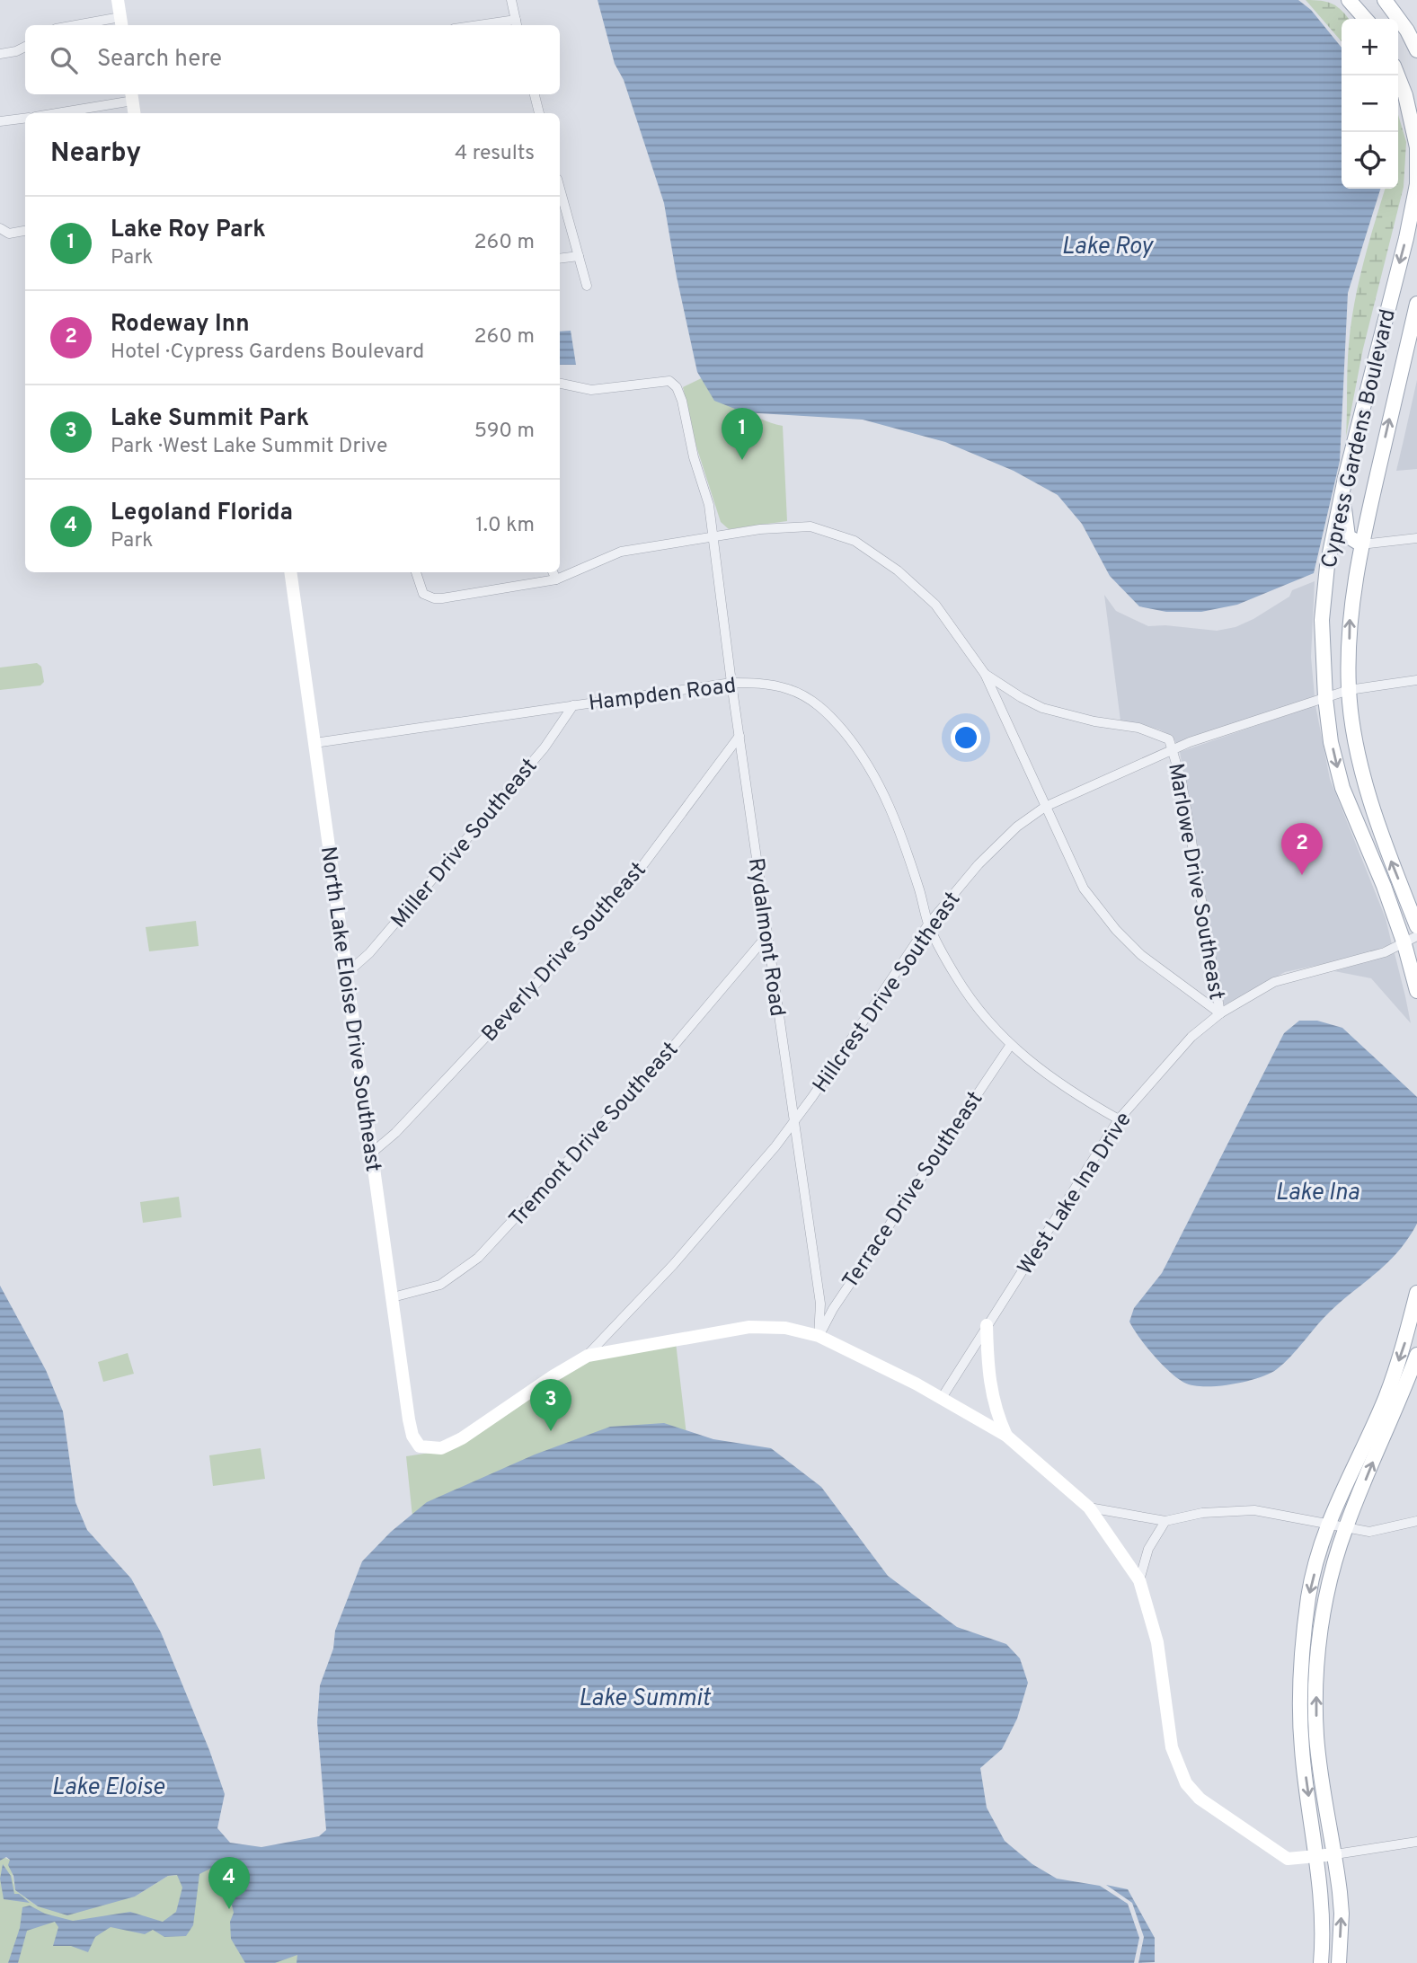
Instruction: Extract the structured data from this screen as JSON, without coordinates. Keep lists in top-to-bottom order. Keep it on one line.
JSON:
{"streets":{"main road":["Cypress Gardens Boulevard"],"street":["Hampden Road","Miller Drive Southeast","Marlowe Drive Southeast","Rydalmont Road","Beverly Drive Southeast","Hillcrest Drive Southeast","North Lake Eloise Drive Southeast","Tremont Drive Southeast","Terrace Drive Southeast","West Lake Ina Drive"]},"crossings":[["Cypress Gardens Boulevard","Hillcrest Drive Southeast"],["Cypress Gardens Boulevard","West Lake Ina Drive"],["Hampden Road","Miller Drive Southeast"],["Hampden Road","Rydalmont Road"],["Hampden Road","Hillcrest Drive Southeast"],["Hampden Road","North Lake Eloise Drive Southeast"],["Hampden Road","Terrace Drive Southeast"],["Hampden Road","West Lake Ina Drive"],["Miller Drive Southeast","North Lake Eloise Drive Southeast"],["Marlowe Drive Southeast","Hillcrest Drive Southeast"],["Marlowe Drive Southeast","West Lake Ina Drive"],["Rydalmont Road","Beverly Drive Southeast"],["Rydalmont Road","Hillcrest Drive Southeast"],["Rydalmont Road","Tremont Drive Southeast"],["Rydalmont Road","Terrace Drive Southeast"],["Beverly Drive Southeast","North Lake Eloise Drive Southeast"],["Hillcrest Drive Southeast","North Lake Eloise Drive Southeast"],["North Lake Eloise Drive Southeast","Tremont Drive Southeast"]],"water":["Lake Roy","Lake Ina","Lake Summit","Lake Eloise"],"page":{"map_buttons":["+","−"],"search":"Search here","heading":["Nearby","4 results"],"list":[{"mark":"1","name":"Lake Roy Park","note":"Park","value":"260 m"},{"mark":"2","name":"Rodeway Inn","note":"Hotel · Cypress Gardens Boulevard","value":"260 m"},{"mark":"3","name":"Lake Summit Park","note":"Park · West Lake Summit Drive","value":"590 m"},{"mark":"4","name":"Legoland Florida","note":"Park","value":"1.0 km"}],"pins":["1","2","3","4"]}}
